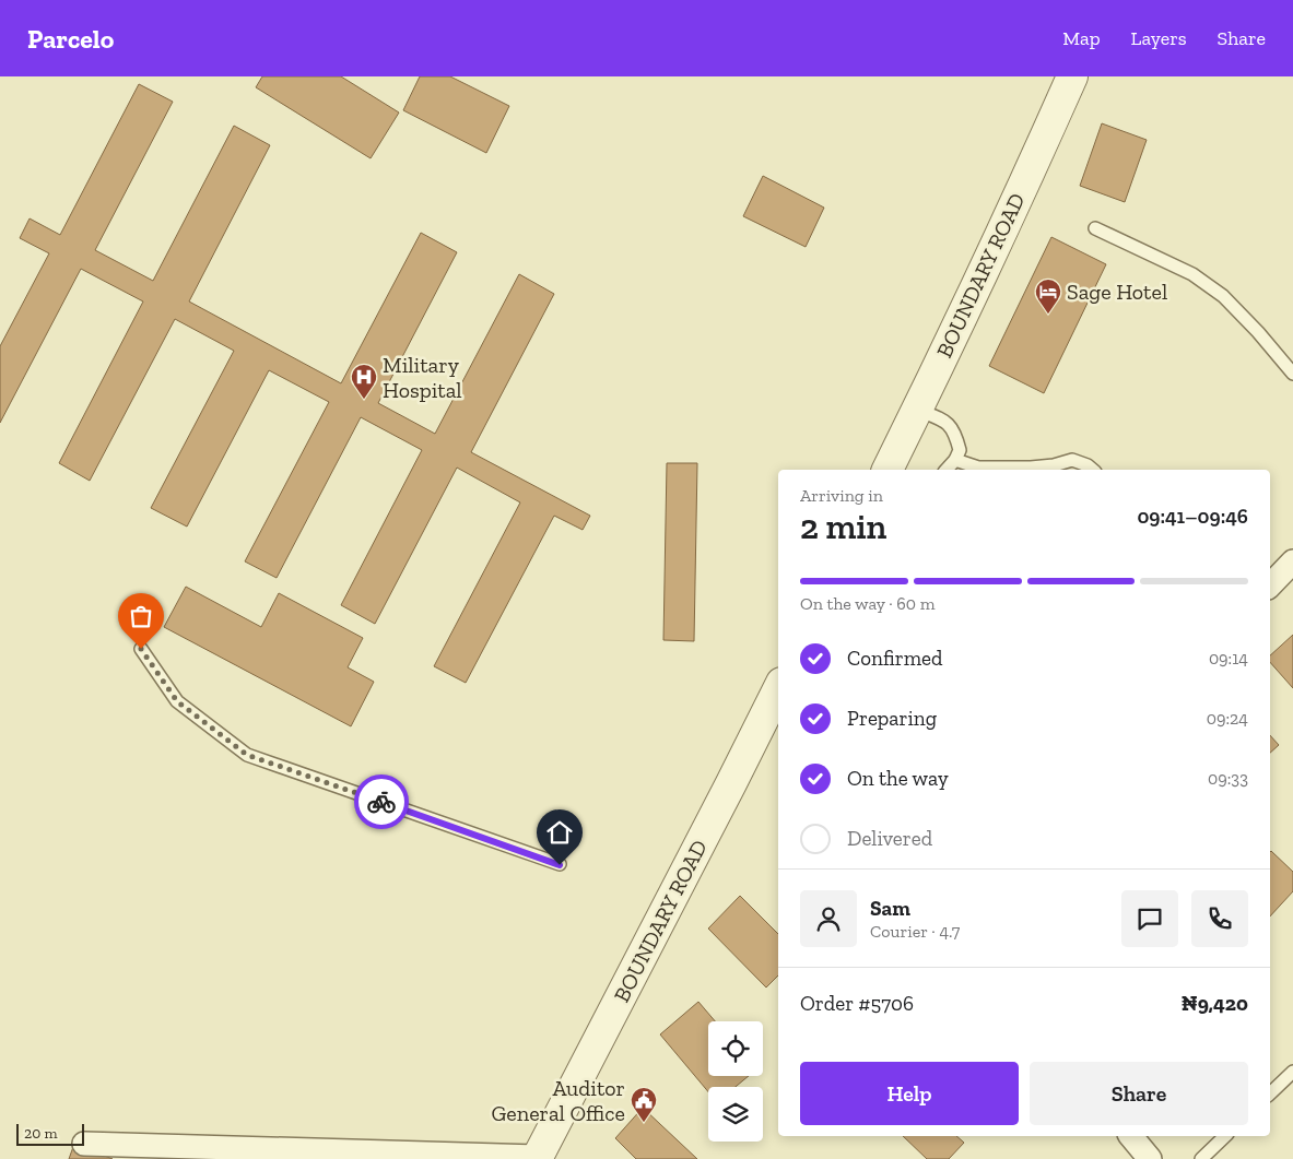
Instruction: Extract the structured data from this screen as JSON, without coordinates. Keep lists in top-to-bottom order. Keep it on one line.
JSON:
{"streets":{"street":["BOUNDARY ROAD"]},"places":{"hotel":["Sage Hotel"],"hospital":["Military Hospital"],"public building":["Auditor General Office"]},"scale_bar":"20 m","page":{"header":"Parcelo","nav":["Map","Layers","Share"],"heading":["2 min","Arriving in","09:41–09:46"],"panel":["Sam","Courier · 4.7","Order #5706","₦9,420"],"bar":"On the way · 60 m","list":[["Confirmed","09:14"],["Preparing","09:24"],["On the way","09:33"],"Delivered"],"buttons":["Help","Share"],"scale":"20 m"}}
